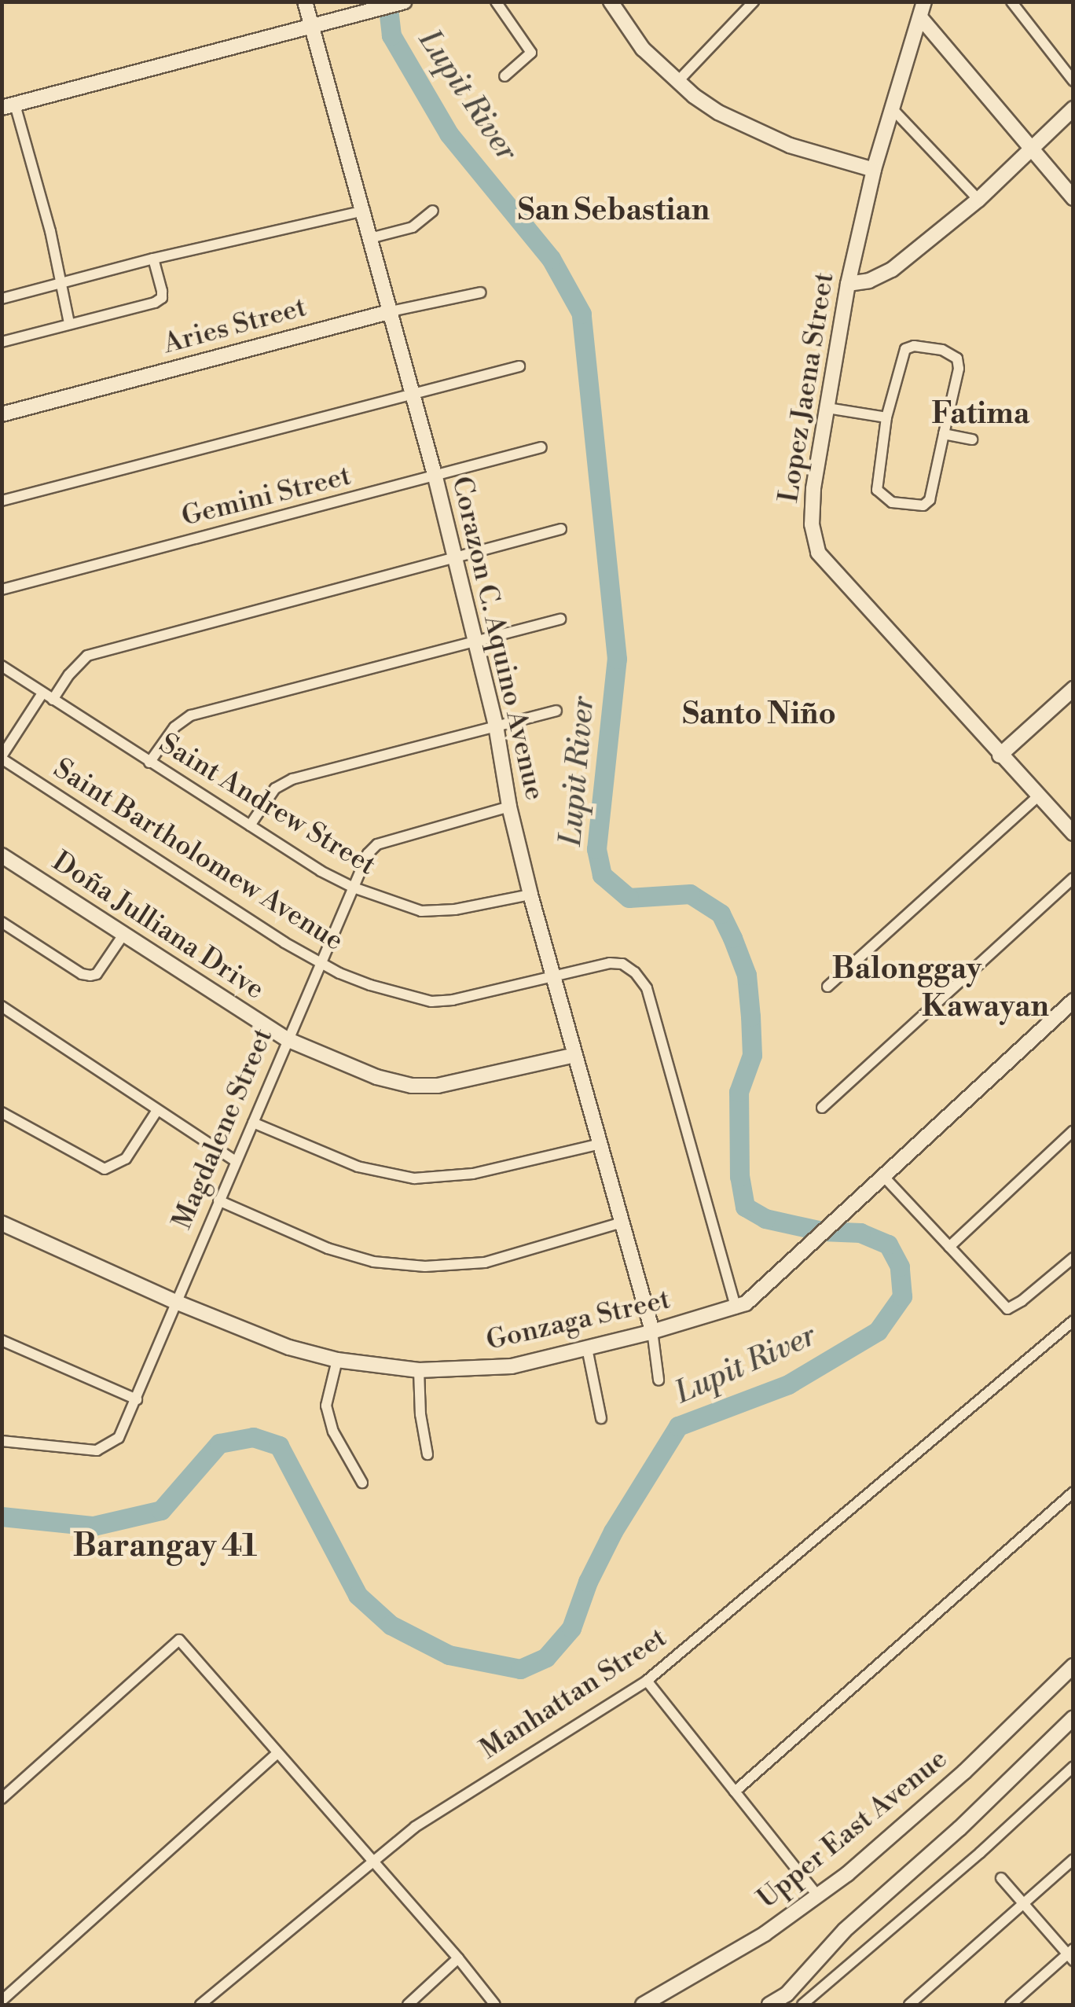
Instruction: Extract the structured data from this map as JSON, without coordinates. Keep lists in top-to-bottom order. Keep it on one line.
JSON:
{"streets":{"street":["Aries Street","Lopez Jaena Street","Gemini Street","Corazon C. Aquino Avenue","Saint Andrew Street","Saint Bartholomew Avenue","Doña Julliana Drive","Magdalene Street","Gonzaga Street","Manhattan Street","Upper East Avenue"]},"crossings":[["Aries Street","Corazon C. Aquino Avenue"],["Gemini Street","Corazon C. Aquino Avenue"],["Corazon C. Aquino Avenue","Saint Andrew Street"],["Corazon C. Aquino Avenue","Saint Bartholomew Avenue"],["Corazon C. Aquino Avenue","Doña Julliana Drive"],["Corazon C. Aquino Avenue","Magdalene Street"],["Corazon C. Aquino Avenue","Gonzaga Street"],["Saint Andrew Street","Magdalene Street"],["Saint Bartholomew Avenue","Magdalene Street"],["Saint Bartholomew Avenue","Gonzaga Street"],["Doña Julliana Drive","Magdalene Street"],["Magdalene Street","Gonzaga Street"]],"districts":["San Sebastian","Fatima","Santo Niño","Balonggay","Kawayan","Barangay 41"],"water":["Lupit River"]}
